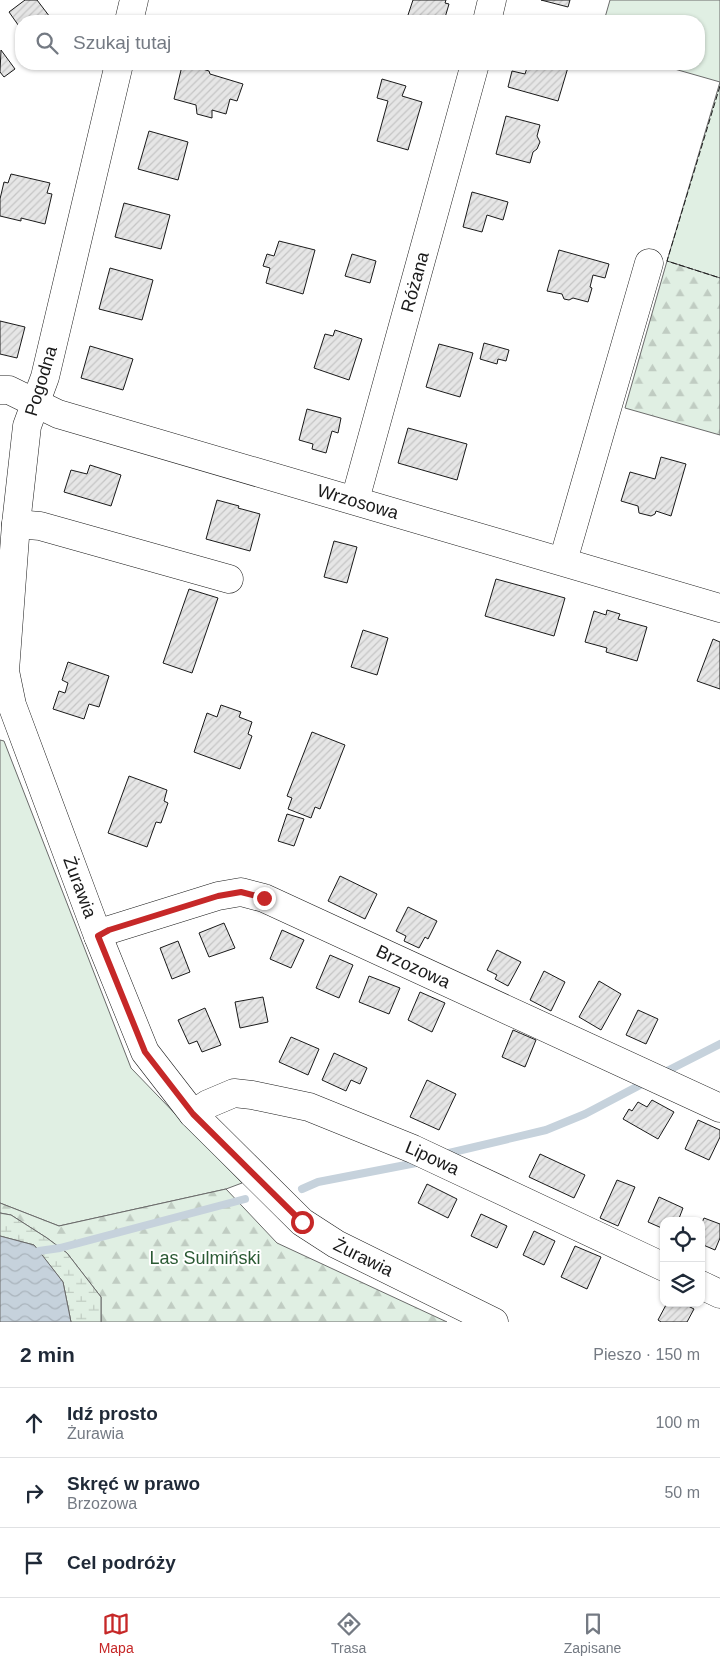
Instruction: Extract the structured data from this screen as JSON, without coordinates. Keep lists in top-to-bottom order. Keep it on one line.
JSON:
{"streets":{"street":["Różana","Pogodna","Wrzosowa","Żurawia","Brzozowa","Lipowa"]},"crossings":[["Różana","Wrzosowa"],["Pogodna","Wrzosowa"],["Pogodna","Żurawia"],["Żurawia","Brzozowa"],["Żurawia","Lipowa"]],"parks":["Las Sulmiński"],"page":{"search":"Szukaj tutaj","heading":["2 min","Pieszo · 150 m"],"list":[["Idź prosto","Żurawia","100 m"],["Skręć w prawo","Brzozowa","50 m"],"Cel podróży"],"nav":["Mapa","Trasa","Zapisane"]}}
